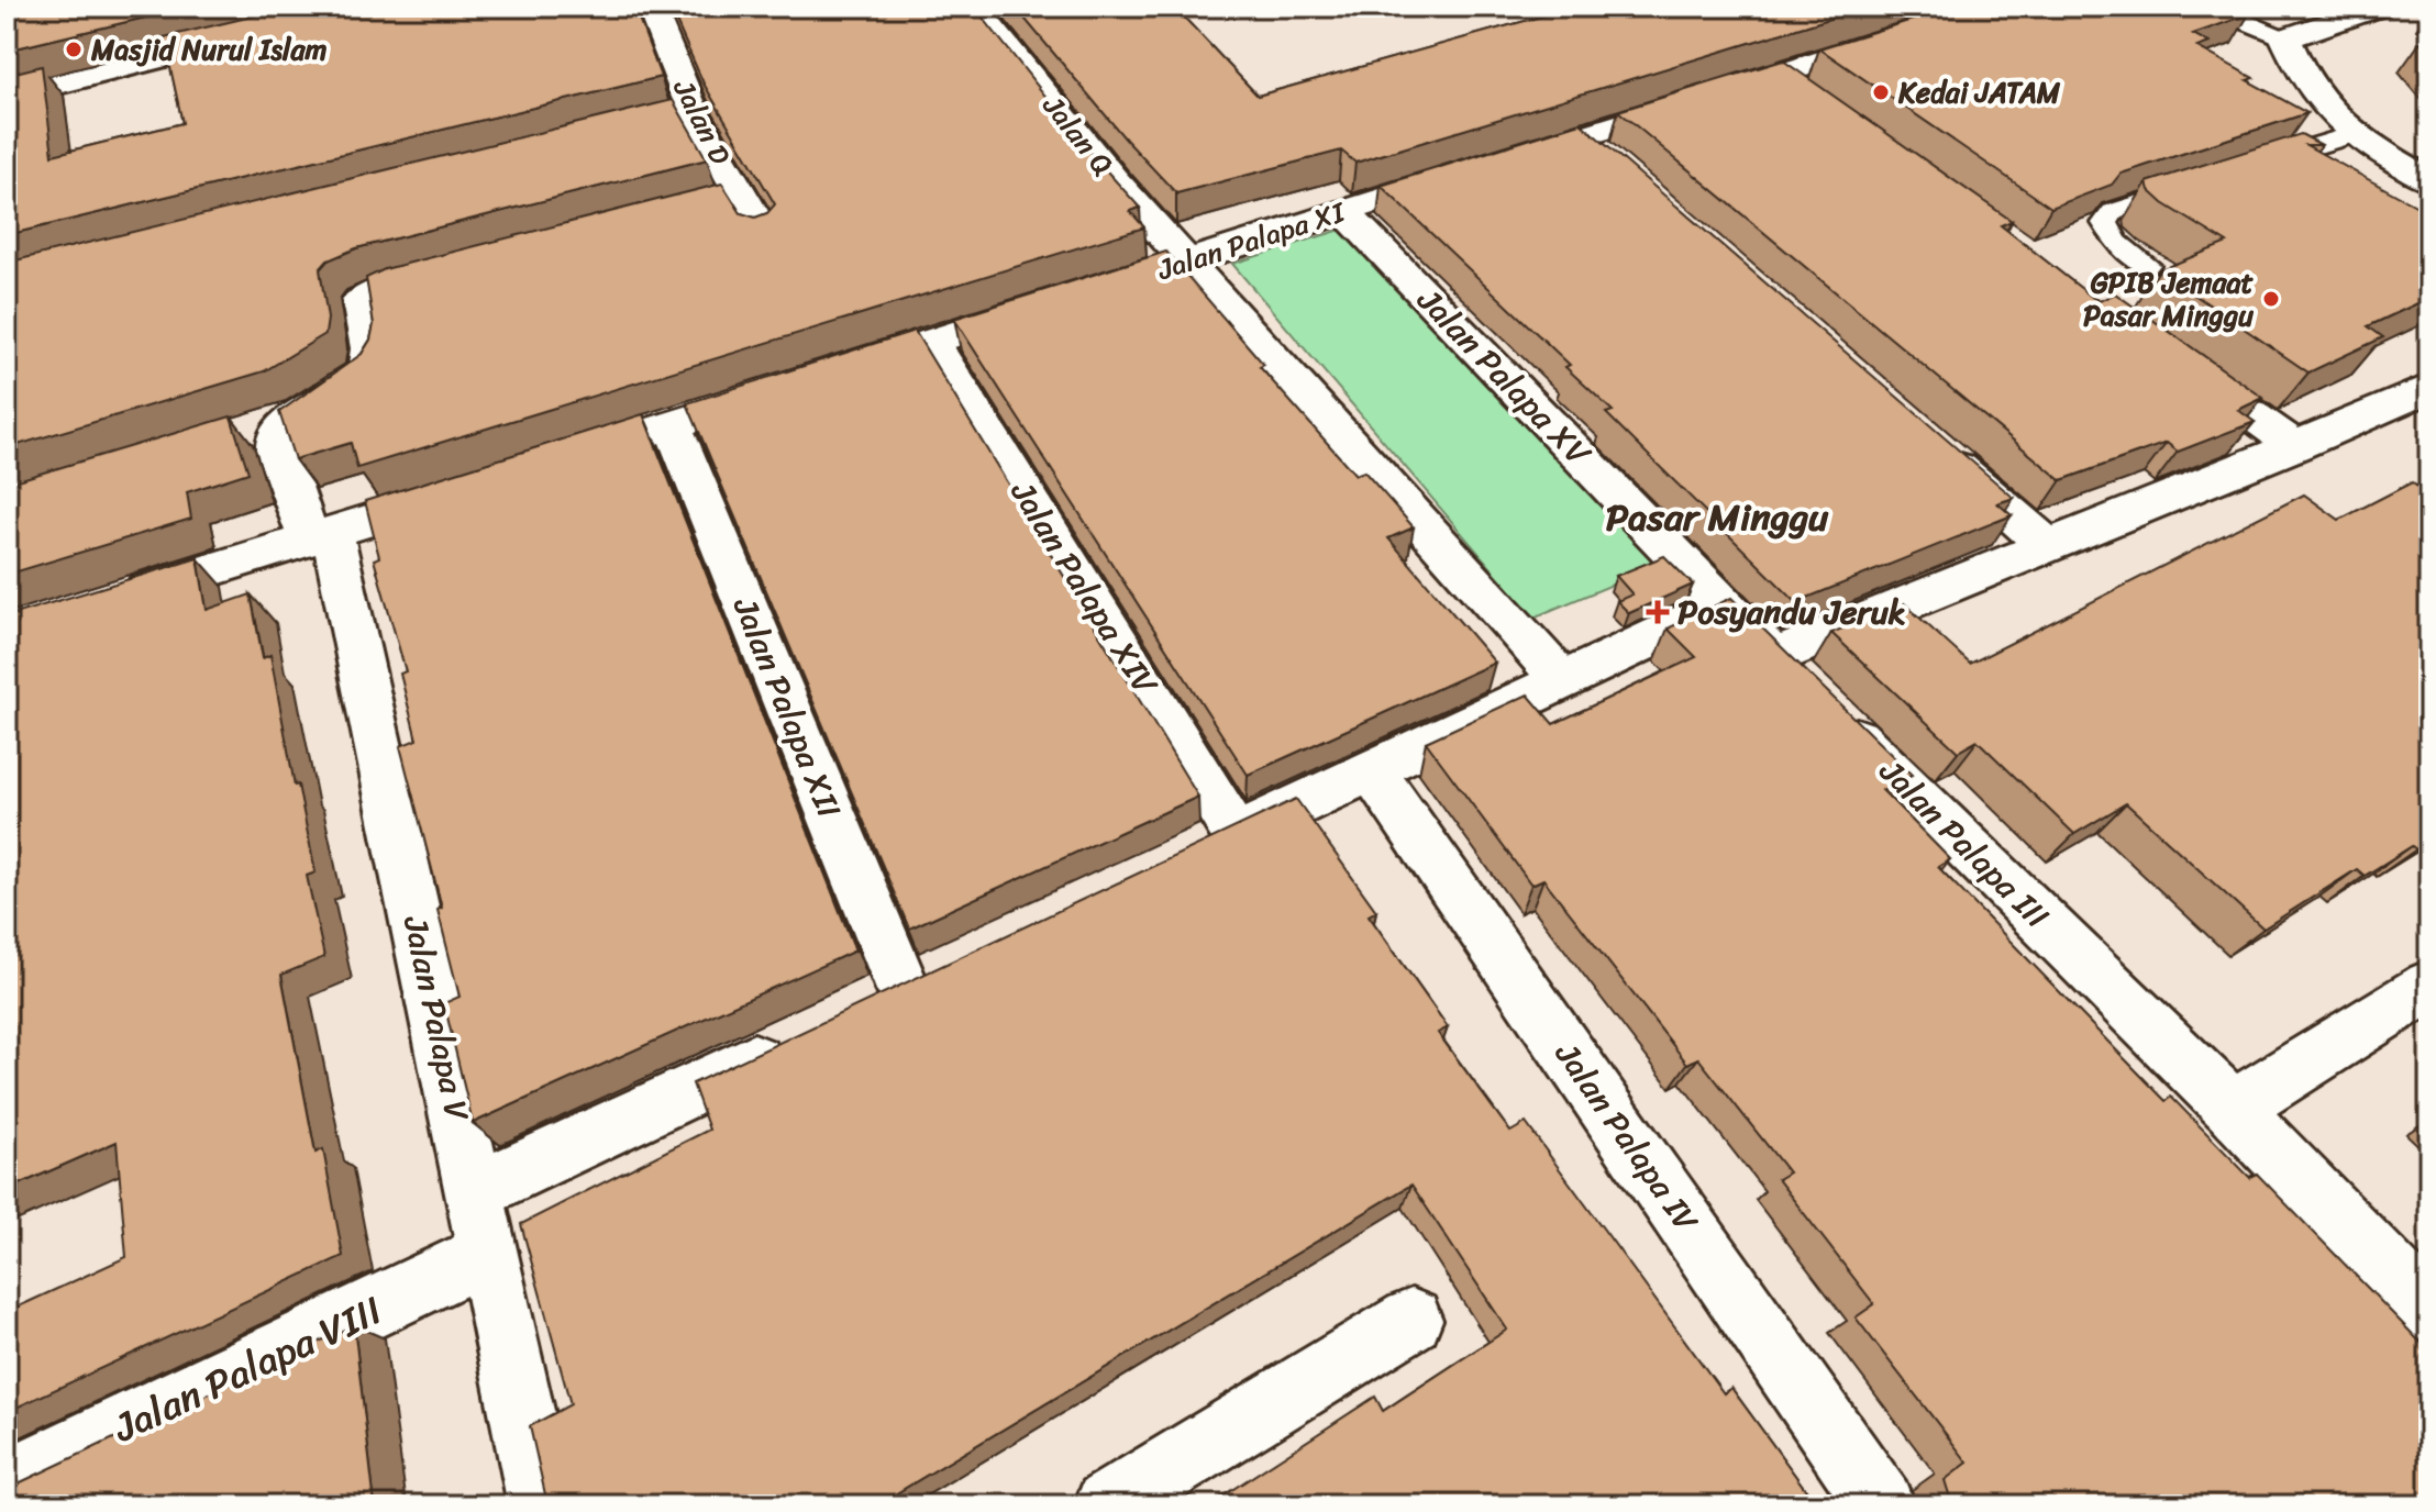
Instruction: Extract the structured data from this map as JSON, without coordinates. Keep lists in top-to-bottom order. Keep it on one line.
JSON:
{"streets":{"street":["Jalan D","Jalan Q","Jalan Palapa XI","Jalan Palapa XV","Jalan Palapa XIV","Jalan Palapa XII","Jalan Palapa III","Jalan Palapa V","Jalan Palapa IV","Jalan Palapa VIII"]},"crossings":[["Jalan Q","Jalan Palapa XI"],["Jalan Palapa XI","Jalan Palapa XV"],["Jalan Palapa XI","Jalan Palapa XIV"],["Jalan Palapa XI","Jalan Palapa XII"],["Jalan Palapa XV","Jalan Palapa III"],["Jalan Palapa V","Jalan Palapa VIII"]],"districts":["Pasar Minggu"],"places":{"other":["Masjid Nurul Islam","Kedai JATAM","GPIB Jemaat Pasar Minggu"],"health":["Posyandu Jeruk"]}}
